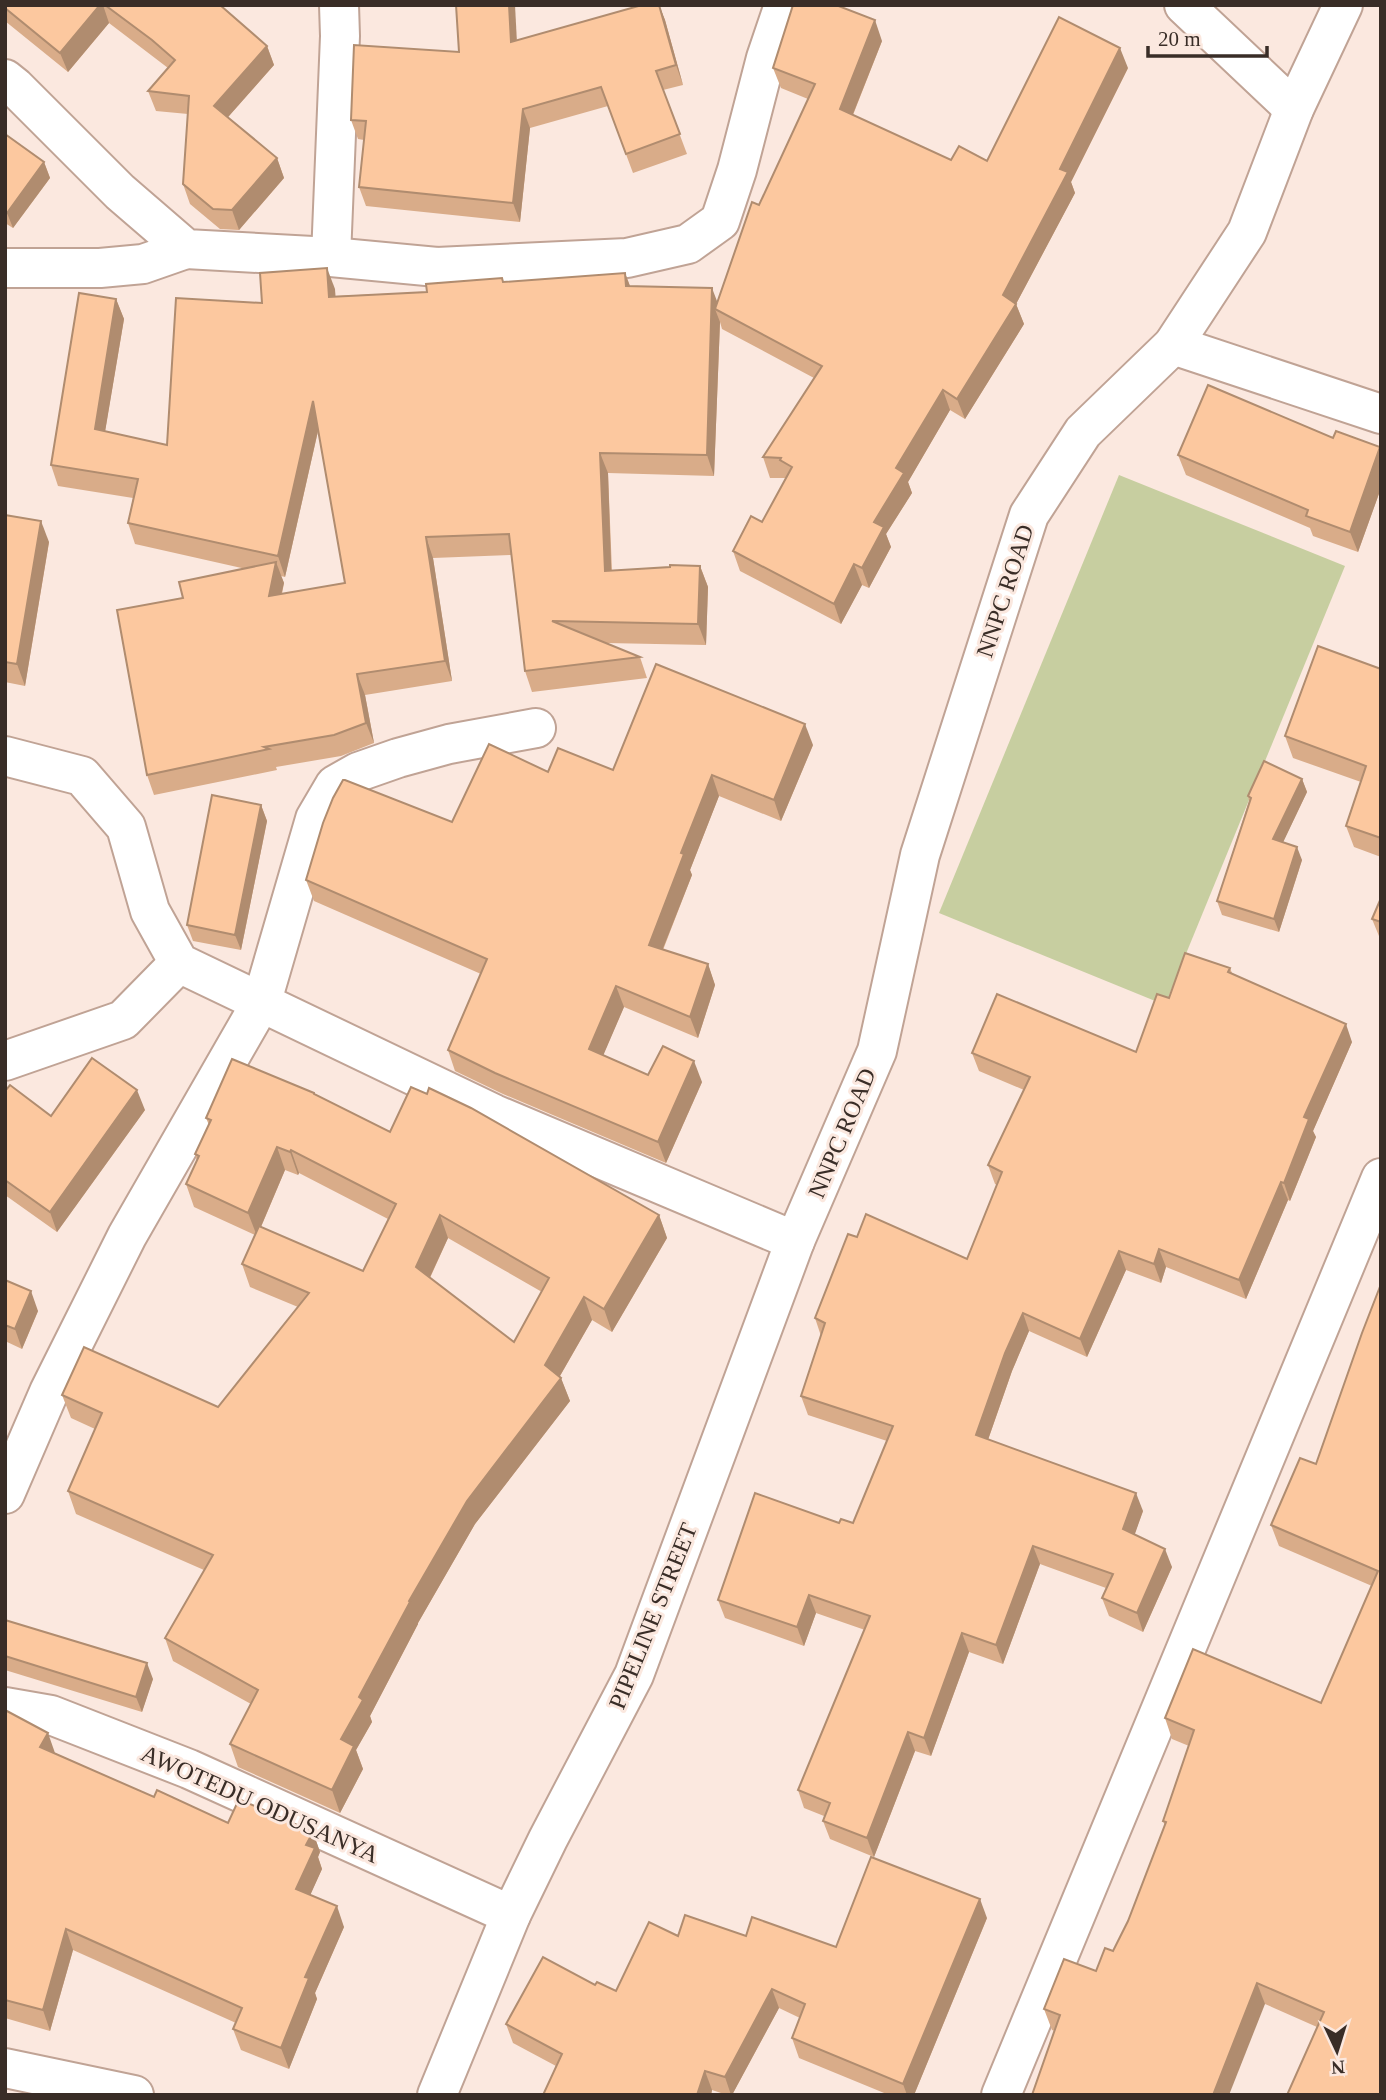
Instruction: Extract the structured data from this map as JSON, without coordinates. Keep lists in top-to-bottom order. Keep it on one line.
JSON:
{"streets":{"street":["NNPC ROAD","PIPELINE STREET","AWOTEDU ODUSANYA"]},"crossings":[["NNPC ROAD","PIPELINE STREET"],["PIPELINE STREET","AWOTEDU ODUSANYA"]],"scale_bar":"20 m","north":"bottom"}
